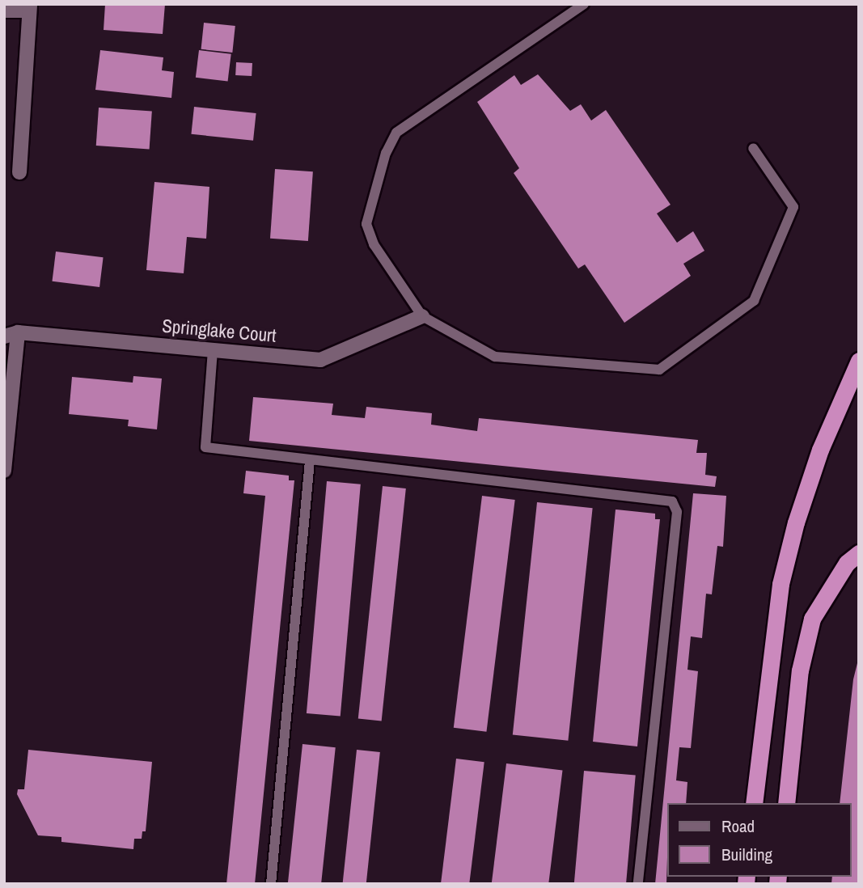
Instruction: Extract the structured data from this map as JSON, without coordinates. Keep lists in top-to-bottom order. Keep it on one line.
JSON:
{"streets":{"street":["Springlake Court"]},"legend":["Road","Building"]}
